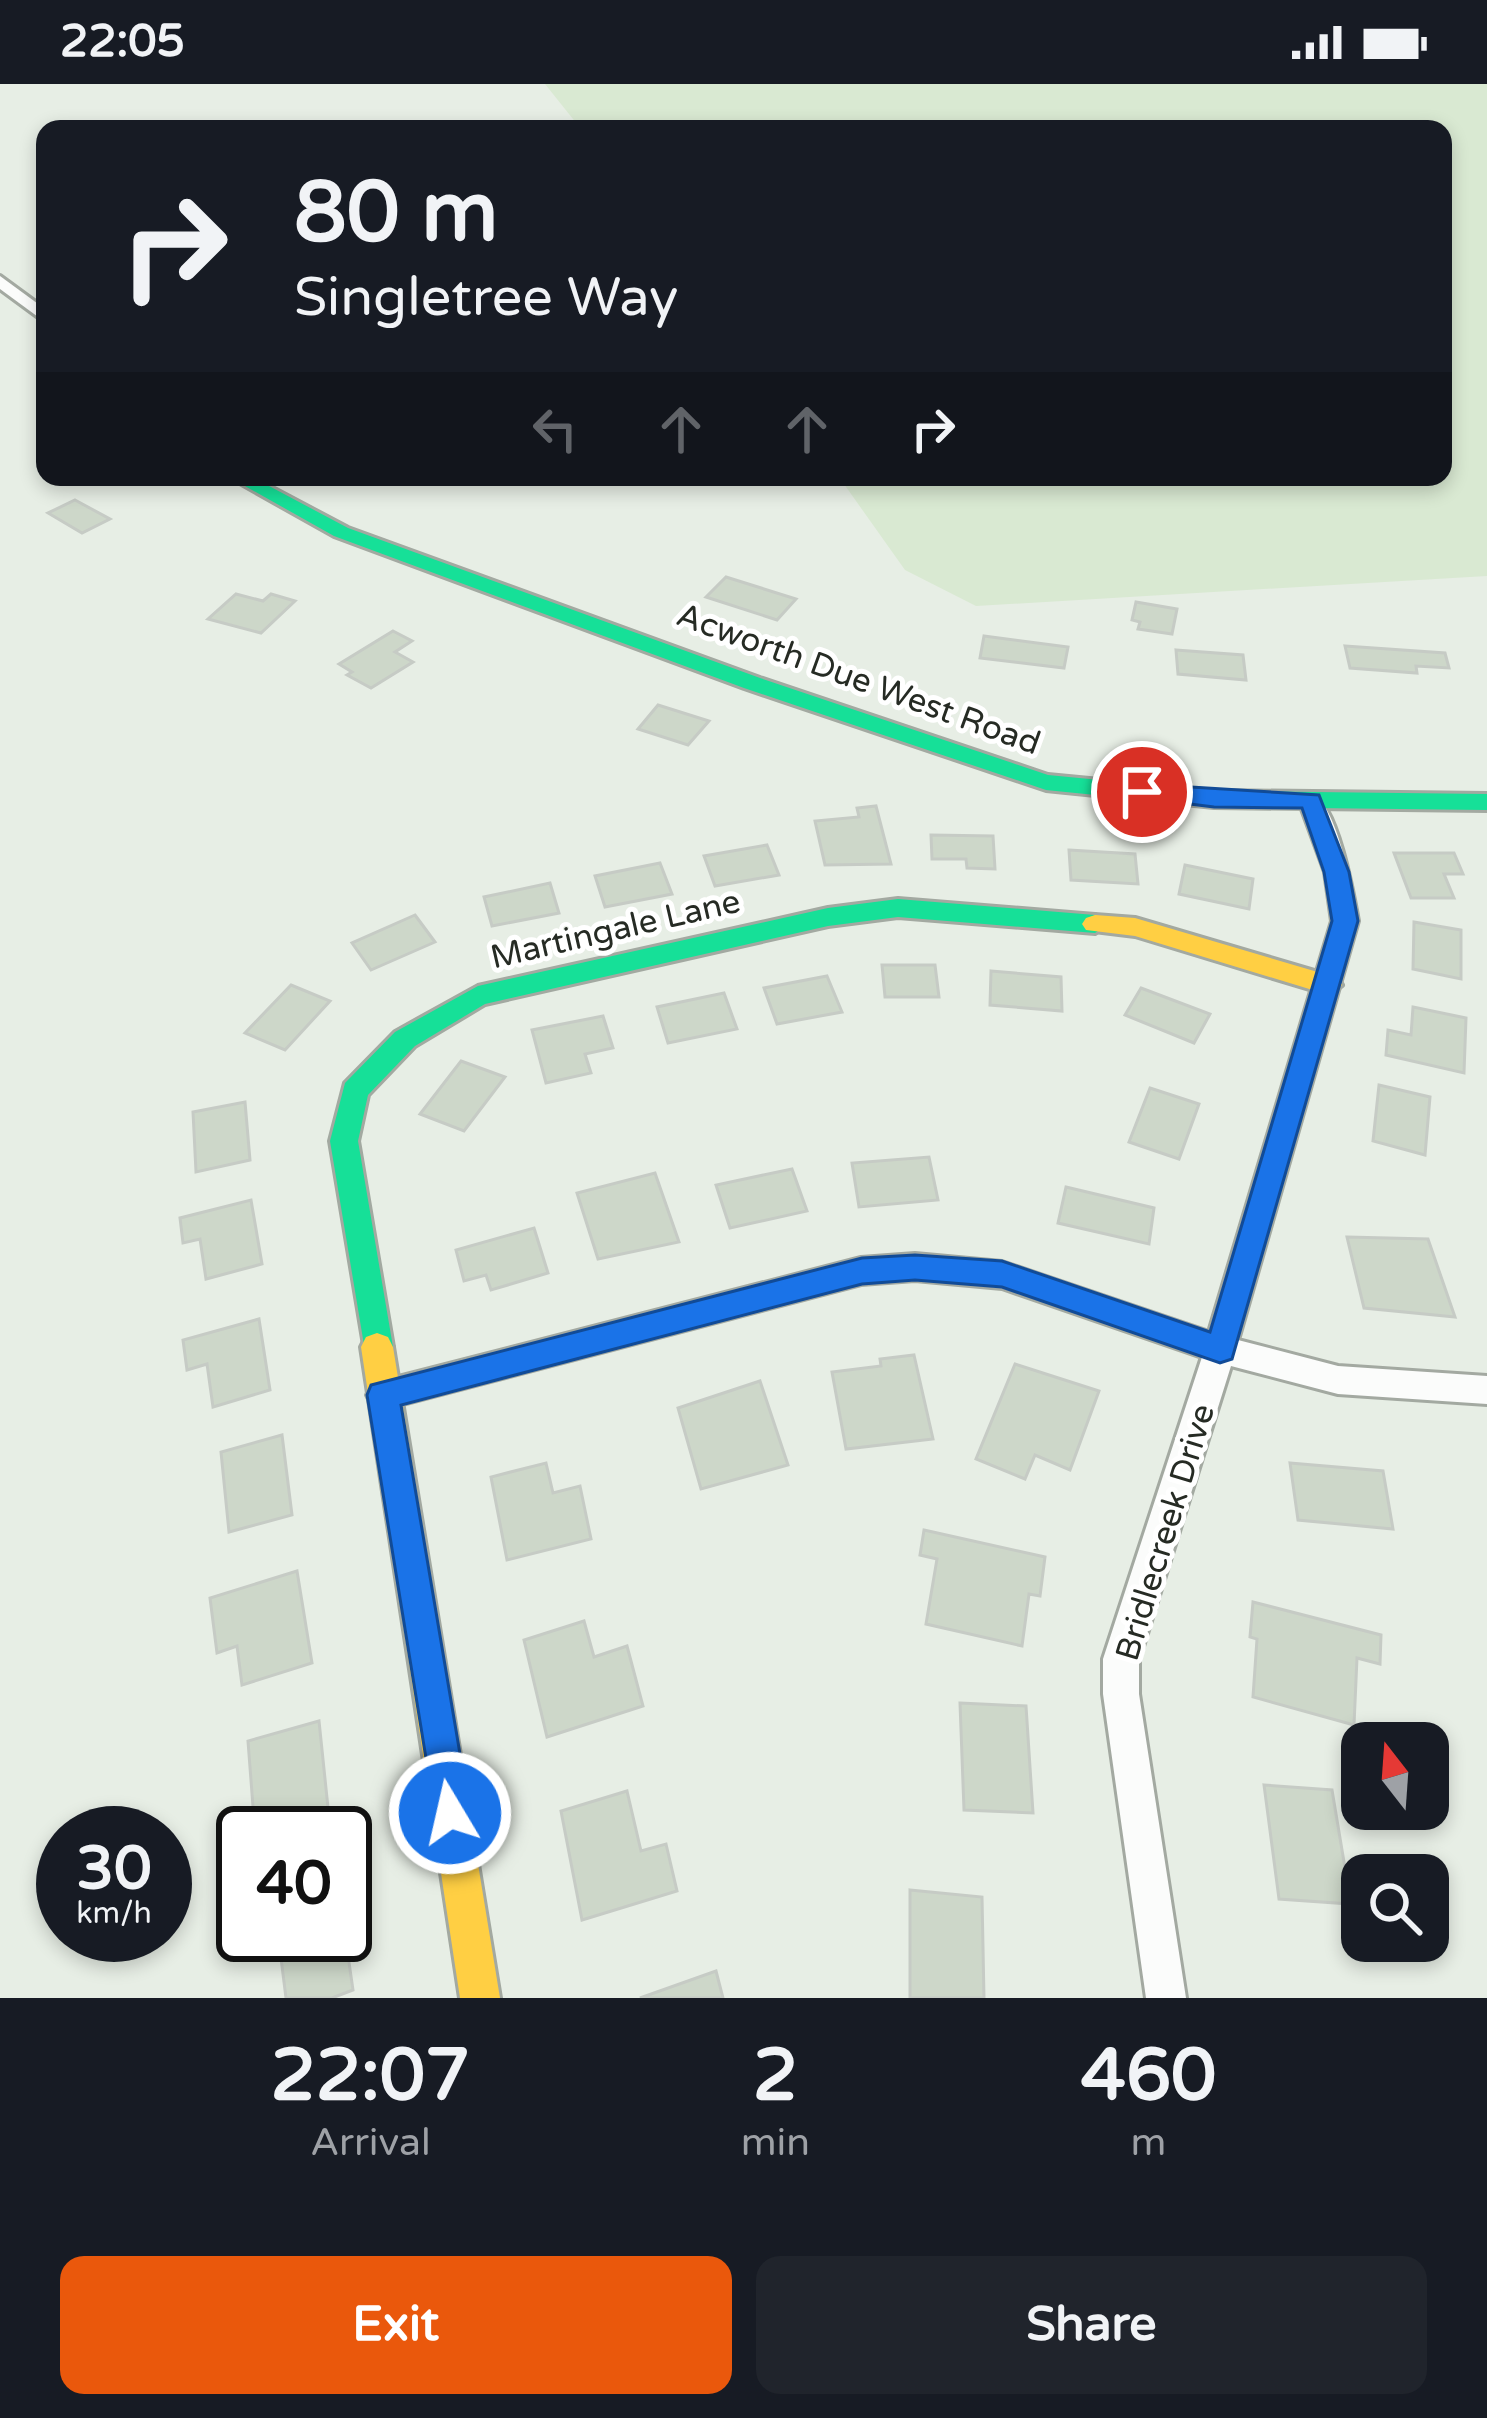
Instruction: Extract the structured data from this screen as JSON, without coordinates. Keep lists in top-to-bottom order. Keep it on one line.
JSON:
{"streets":{"street":["Acworth Due West Road","Martingale Lane","Bridlecreek Drive"]},"crossings":[["Acworth Due West Road","Bridlecreek Drive"],["Martingale Lane","Bridlecreek Drive"]],"north":"top","page":{"status":"22:05","turn":["80 m","Singletree Way"],"speed":"30 km/h","limit":"40","eta":["22:07","Arrival","2","min","460","m"],"buttons":["Exit","Share"]}}
